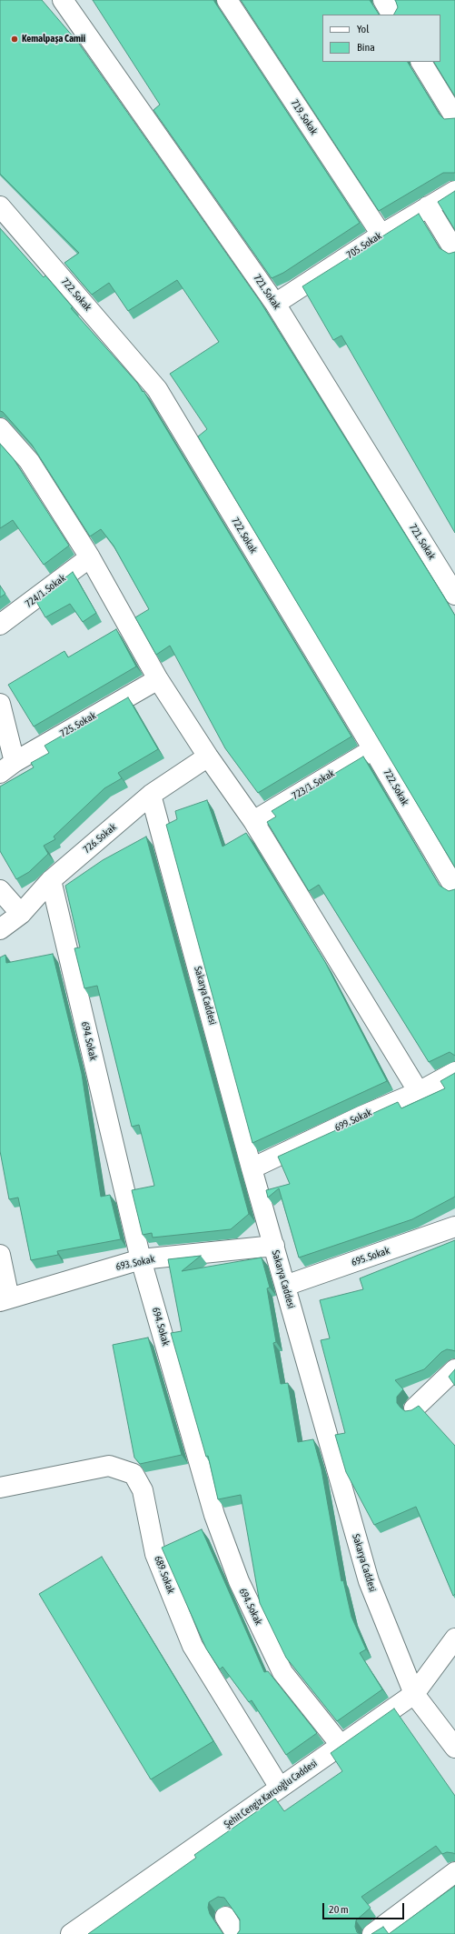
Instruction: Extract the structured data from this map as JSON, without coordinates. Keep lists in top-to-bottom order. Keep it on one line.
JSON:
{"streets":{"street":["719. Sokak","705. Sokak","721. Sokak","722. Sokak","724/1. Sokak","725. Sokak","723/1. Sokak","726. Sokak","Sakarya Caddesi","694. Sokak","699. Sokak","695. Sokak","693. Sokak","689. Sokak","Şehit Cengiz Karcıoğlu Caddesi"]},"crossings":[["719. Sokak","705. Sokak"],["705. Sokak","721. Sokak"],["722. Sokak","723/1. Sokak"],["726. Sokak","Sakarya Caddesi"],["726. Sokak","694. Sokak"],["Sakarya Caddesi","699. Sokak"],["Sakarya Caddesi","695. Sokak"],["Sakarya Caddesi","693. Sokak"],["Sakarya Caddesi","Şehit Cengiz Karcıoğlu Caddesi"],["694. Sokak","693. Sokak"],["694. Sokak","Şehit Cengiz Karcıoğlu Caddesi"],["689. Sokak","Şehit Cengiz Karcıoğlu Caddesi"]],"places":["Kemalpaşa Camii"],"legend":["Yol","Bina"],"scale_bar":"20 m"}
